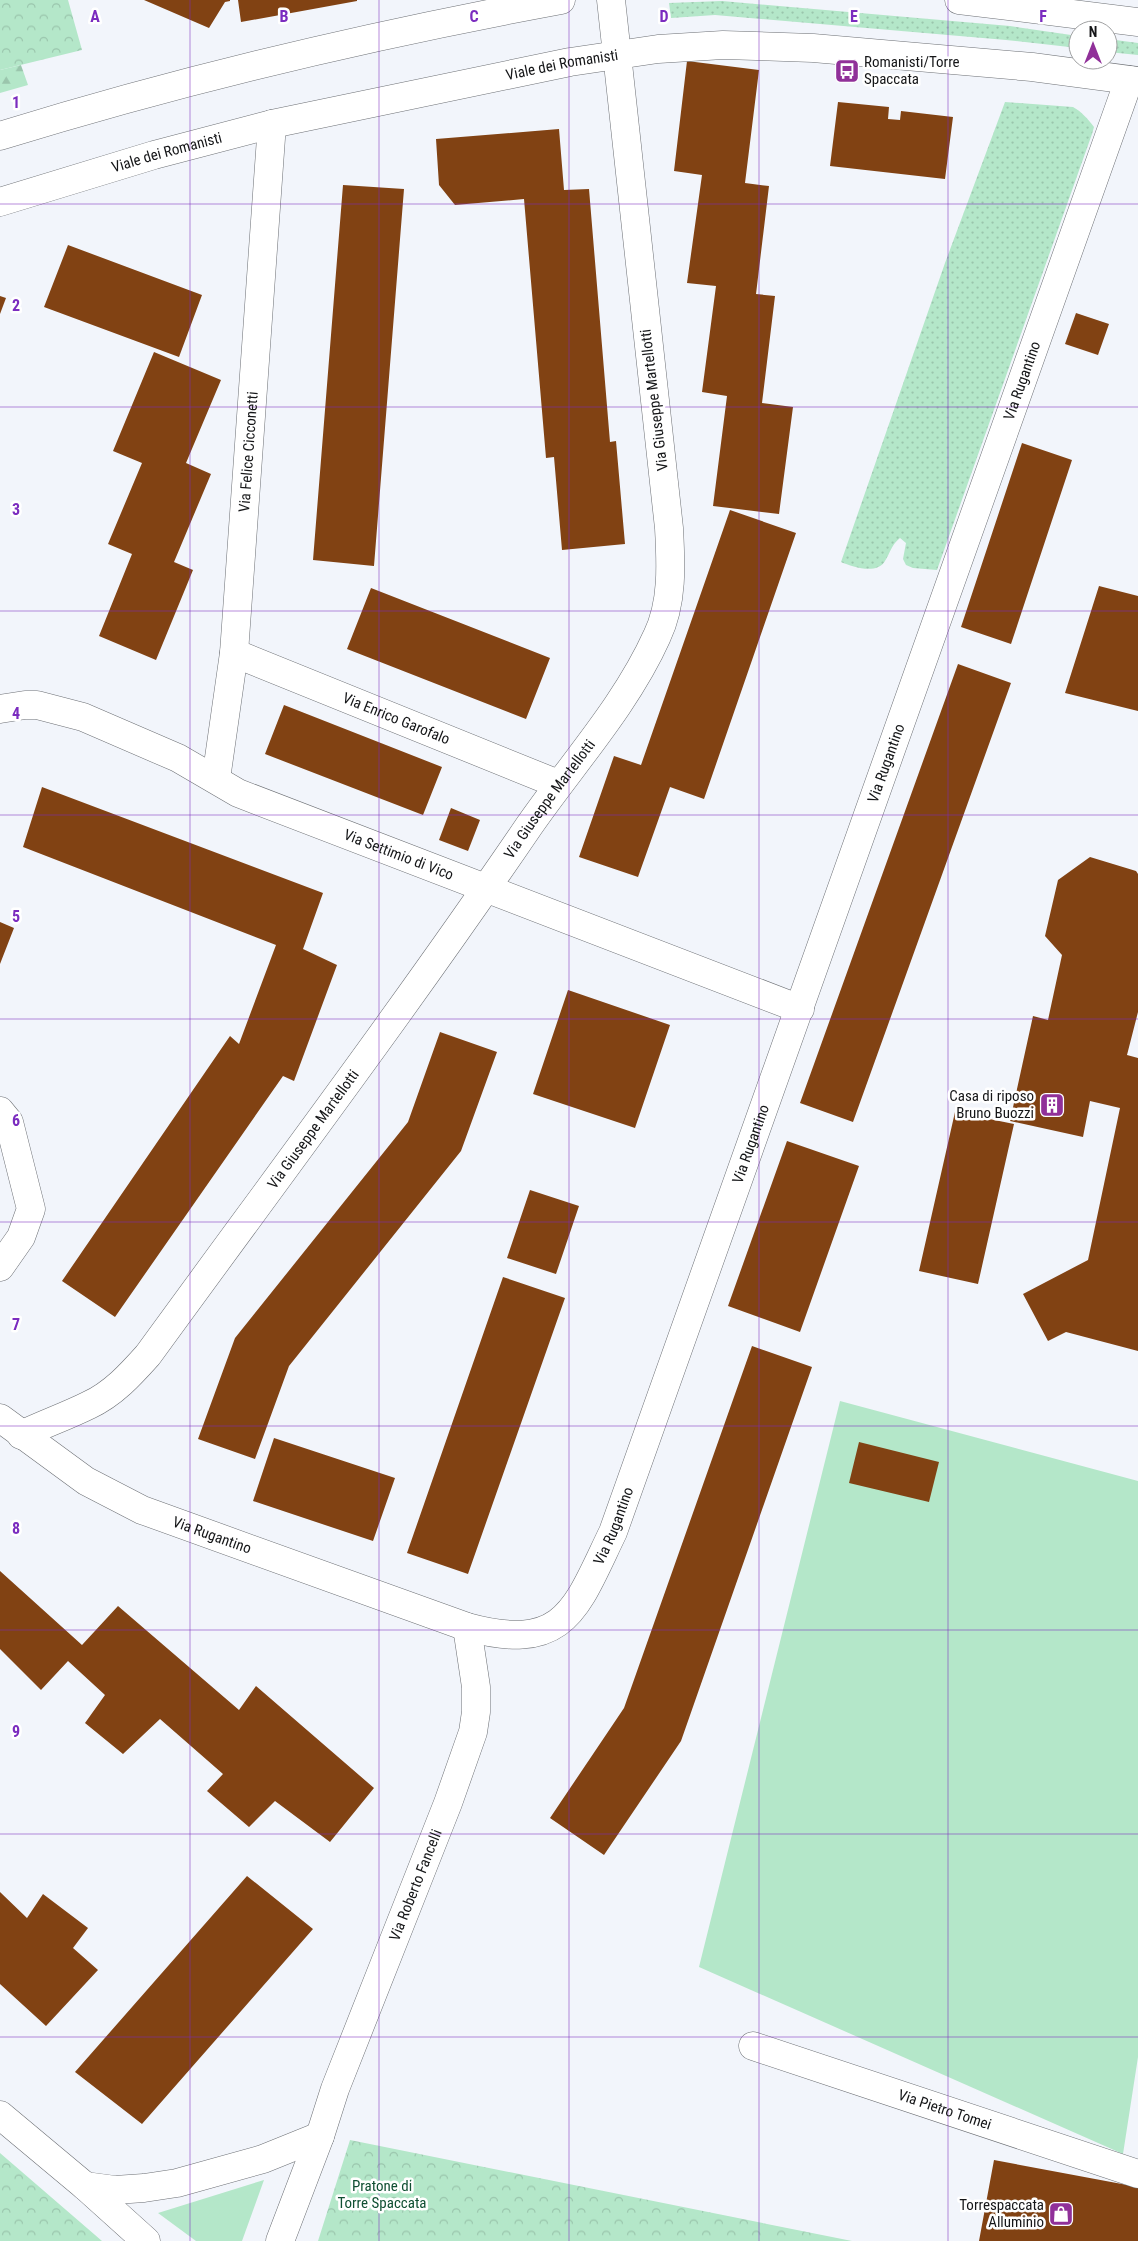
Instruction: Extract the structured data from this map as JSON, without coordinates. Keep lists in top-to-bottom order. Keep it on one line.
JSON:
{"streets":{"street":["Viale dei Romanisti","Via Rugantino","Via Giuseppe Martellotti","Via Felice Cicconetti","Via Enrico Garofalo","Via Settimio di Vico","Via Roberto Fancelli","Via Pietro Tomei"]},"crossings":[["Viale dei Romanisti","Via Rugantino"],["Viale dei Romanisti","Via Giuseppe Martellotti"],["Viale dei Romanisti","Via Felice Cicconetti"],["Via Rugantino","Via Giuseppe Martellotti"],["Via Rugantino","Via Settimio di Vico"],["Via Rugantino","Via Roberto Fancelli"],["Via Giuseppe Martellotti","Via Enrico Garofalo"],["Via Giuseppe Martellotti","Via Settimio di Vico"],["Via Felice Cicconetti","Via Enrico Garofalo"],["Via Felice Cicconetti","Via Settimio di Vico"]],"parks":["Pratone di Torre Spaccata"],"places":{"bus stop":["Romanisti/Torre Spaccata"],"building":["Casa di riposo Bruno Buozzi"],"shop":["Torrespaccata Alluminio"]},"north":"top","grid":{"columns":["A","B","C","D","E","F"],"rows":["1","2","3","4","5","6","7","8","9"]}}
